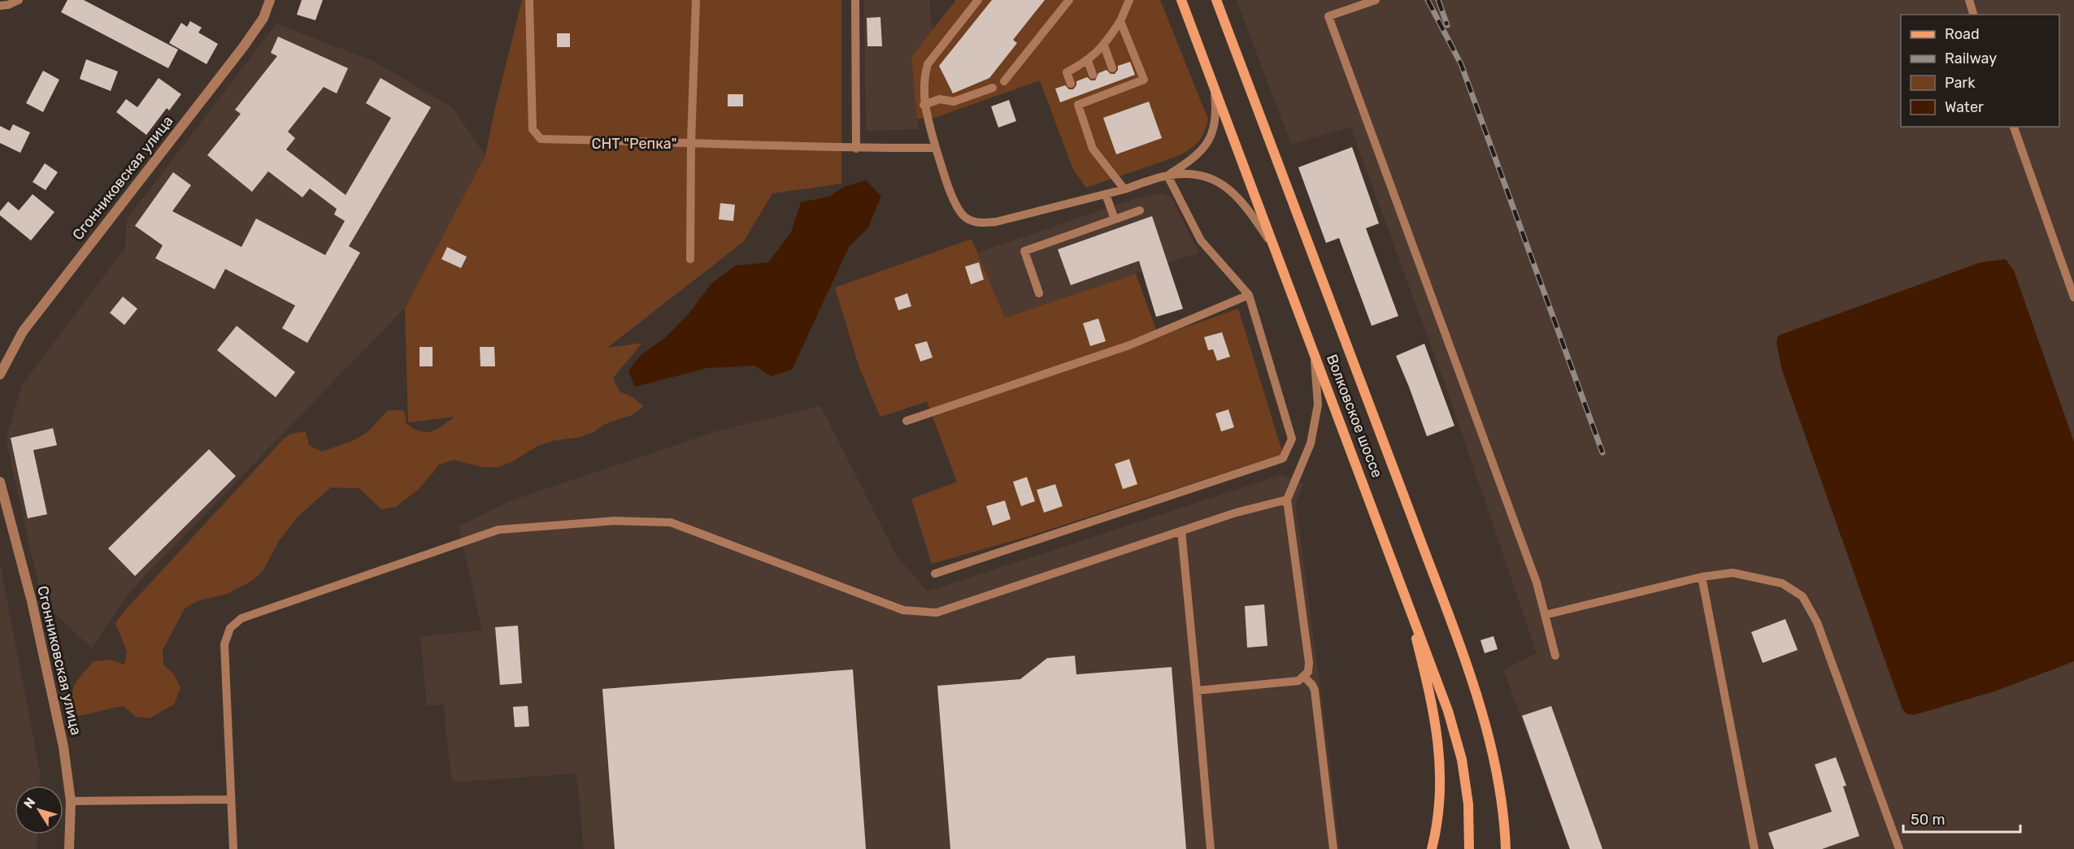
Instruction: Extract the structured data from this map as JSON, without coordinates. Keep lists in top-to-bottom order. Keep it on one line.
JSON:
{"streets":{"main road":["Волковское шоссе"],"street":["Сгонниковская улица"]},"parks":["СНТ \"Репка\""],"legend":["Road","Railway","Park","Water"],"scale_bar":"50 m","north":"top left"}
